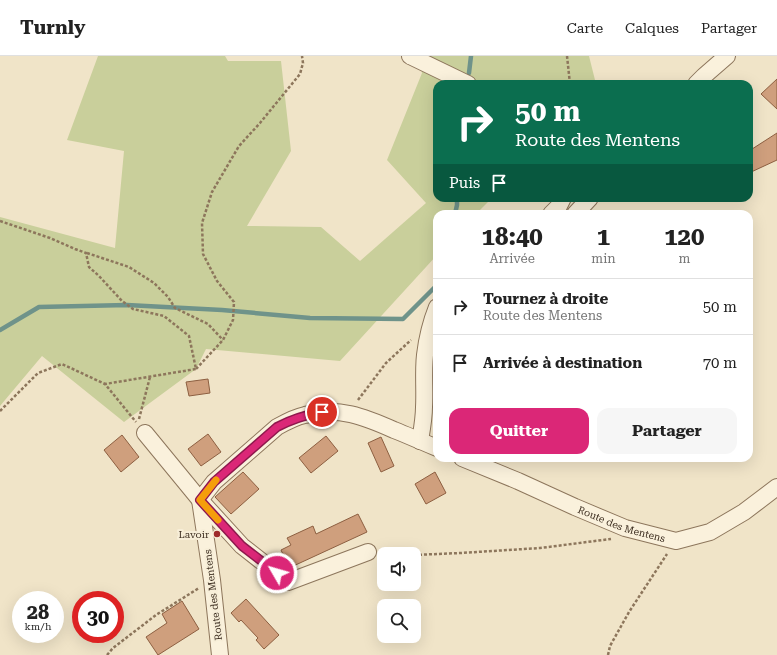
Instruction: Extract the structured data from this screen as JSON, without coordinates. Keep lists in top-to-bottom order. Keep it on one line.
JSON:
{"streets":{"street":["Route des Mentens"]},"places":["Lavoir"],"page":{"header":"Turnly","nav":["Carte","Calques","Partager"],"turn":["50 m","Route des Mentens"],"then":"Puis","eta":["18:40","Arrivée","1","min","120","m"],"list":[{"name":"Tournez à droite","note":"Route des Mentens","value":"50 m"},{"name":"Arrivée à destination","value":"70 m"}],"buttons":["Quitter","Partager"],"speed":"28 km/h","limit":"30"}}
